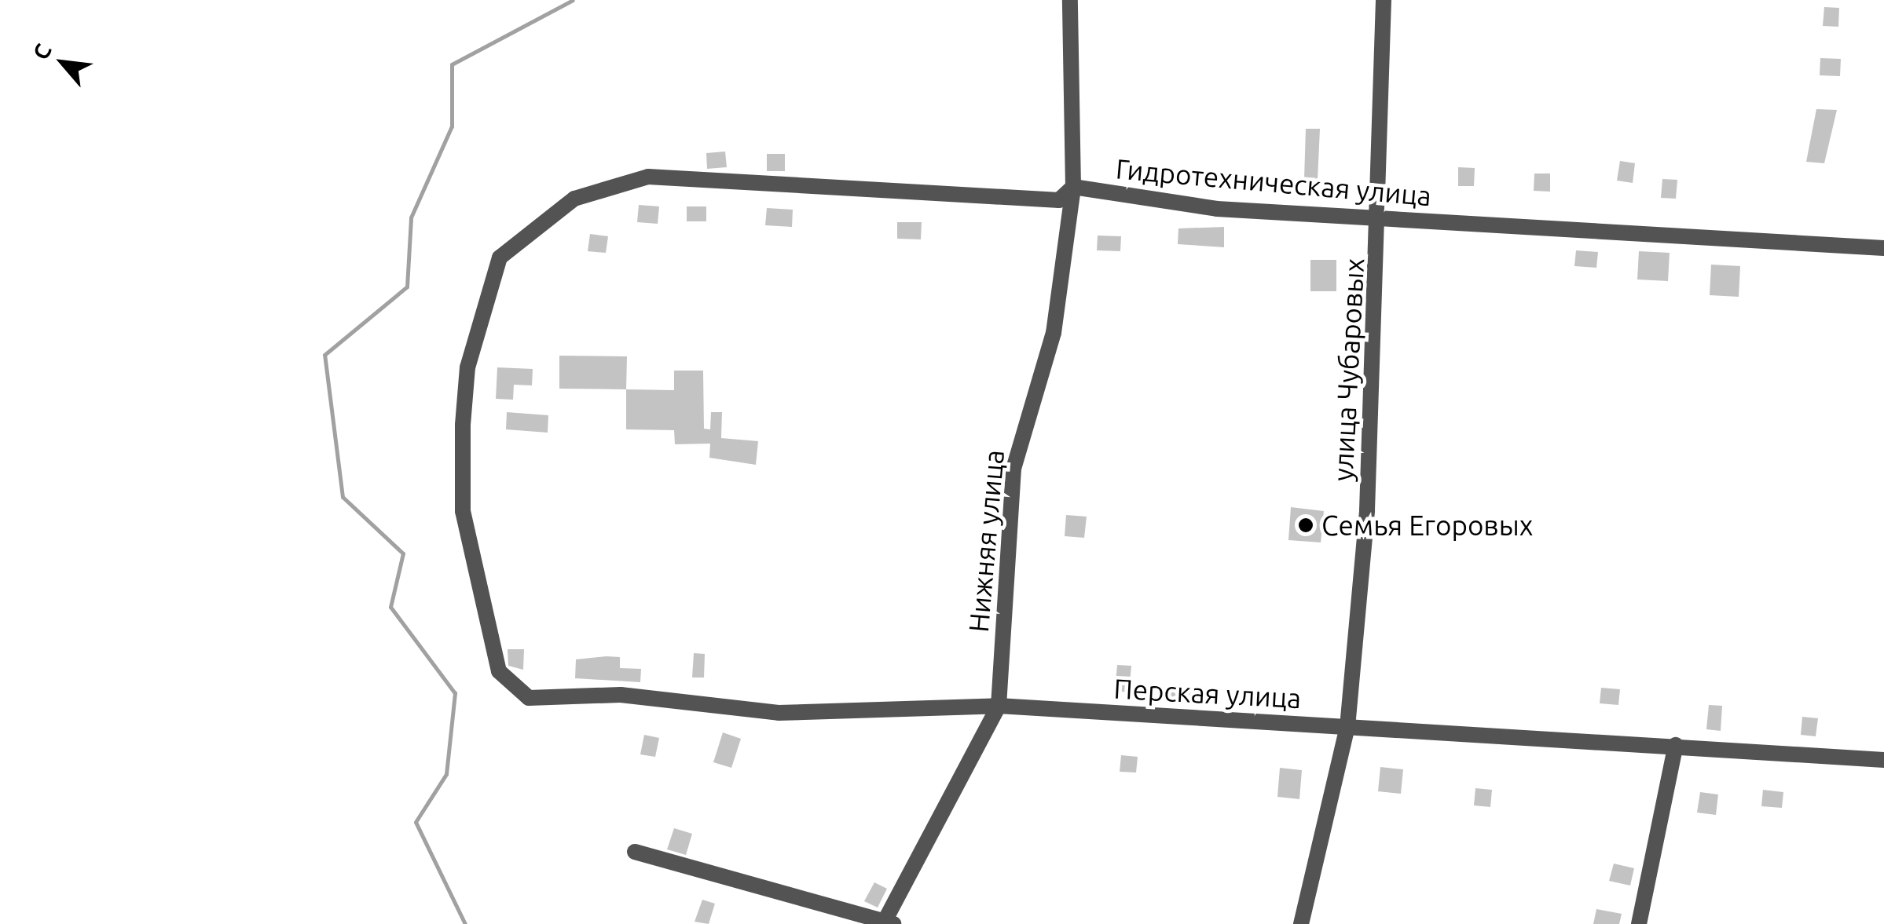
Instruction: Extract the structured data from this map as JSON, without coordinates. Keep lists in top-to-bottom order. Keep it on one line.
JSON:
{"streets":{"street":["Гидротехническая улица","улица Чубаровых","Нижняя улица","Перская улица"]},"crossings":[["Гидротехническая улица","улица Чубаровых"],["Гидротехническая улица","Нижняя улица"],["Гидротехническая улица","Перская улица"],["улица Чубаровых","Перская улица"],["Нижняя улица","Перская улица"]],"places":["Семья Егоровых"],"north":"top left"}
